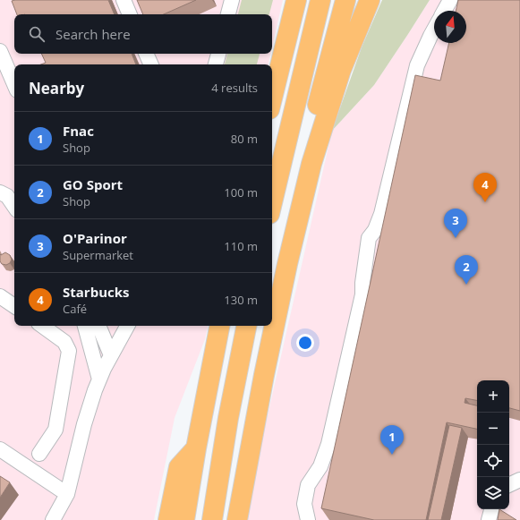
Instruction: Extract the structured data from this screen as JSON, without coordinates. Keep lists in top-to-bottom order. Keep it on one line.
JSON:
{"north":"top","page":{"search":"Search here","heading":["Nearby","4 results"],"list":[{"mark":"1","name":"Fnac","note":"Shop","value":"80 m"},{"mark":"2","name":"GO Sport","note":"Shop","value":"100 m"},{"mark":"3","name":"O'Parinor","note":"Supermarket","value":"110 m"},{"mark":"4","name":"Starbucks","note":"Café","value":"130 m"}],"pins":["4","3","2","1"],"map_buttons":["+","−"]}}
